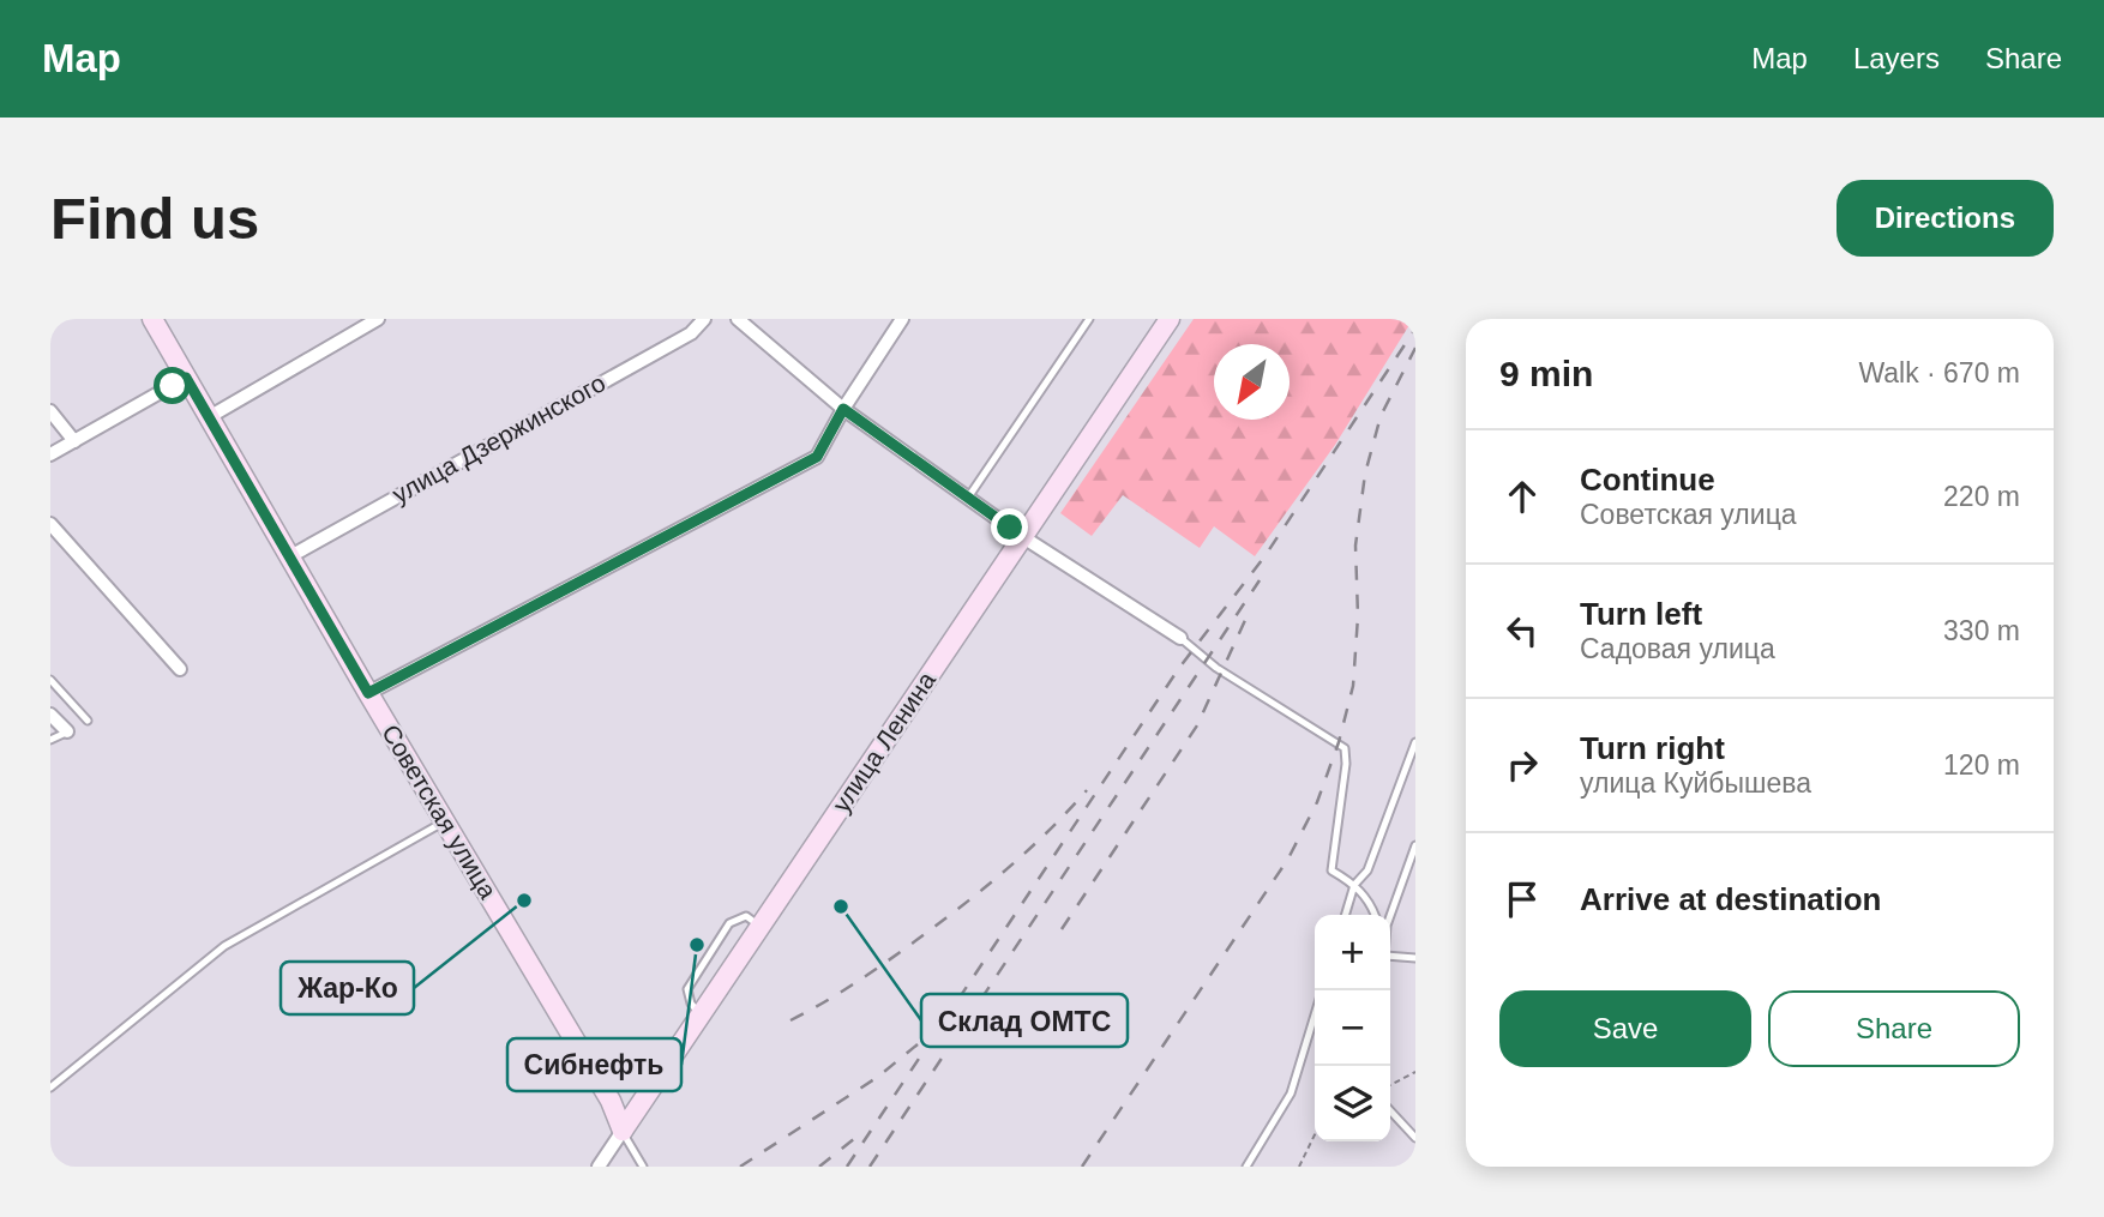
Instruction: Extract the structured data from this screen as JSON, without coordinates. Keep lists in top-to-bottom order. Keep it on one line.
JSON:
{"streets":{"street":["улица Дзержинского","улица Ленина","Советская улица"]},"crossings":[["улица Дзержинского","Советская улица"],["улица Ленина","Советская улица"]],"places":["Жар-Ко","Склад ОМТС","Сибнефть"],"north":"bottom left","page":{"header":"Map","nav":["Map","Layers","Share"],"buttons":["Directions",["Save","Share"]],"title":"Find us","heading":["9 min","Walk · 670 m"],"list":[["Continue","Советская улица","220 m"],["Turn left","Садовая улица","330 m"],["Turn right","улица Куйбышева","120 m"],"Arrive at destination"],"map_buttons":["+","−"]}}
